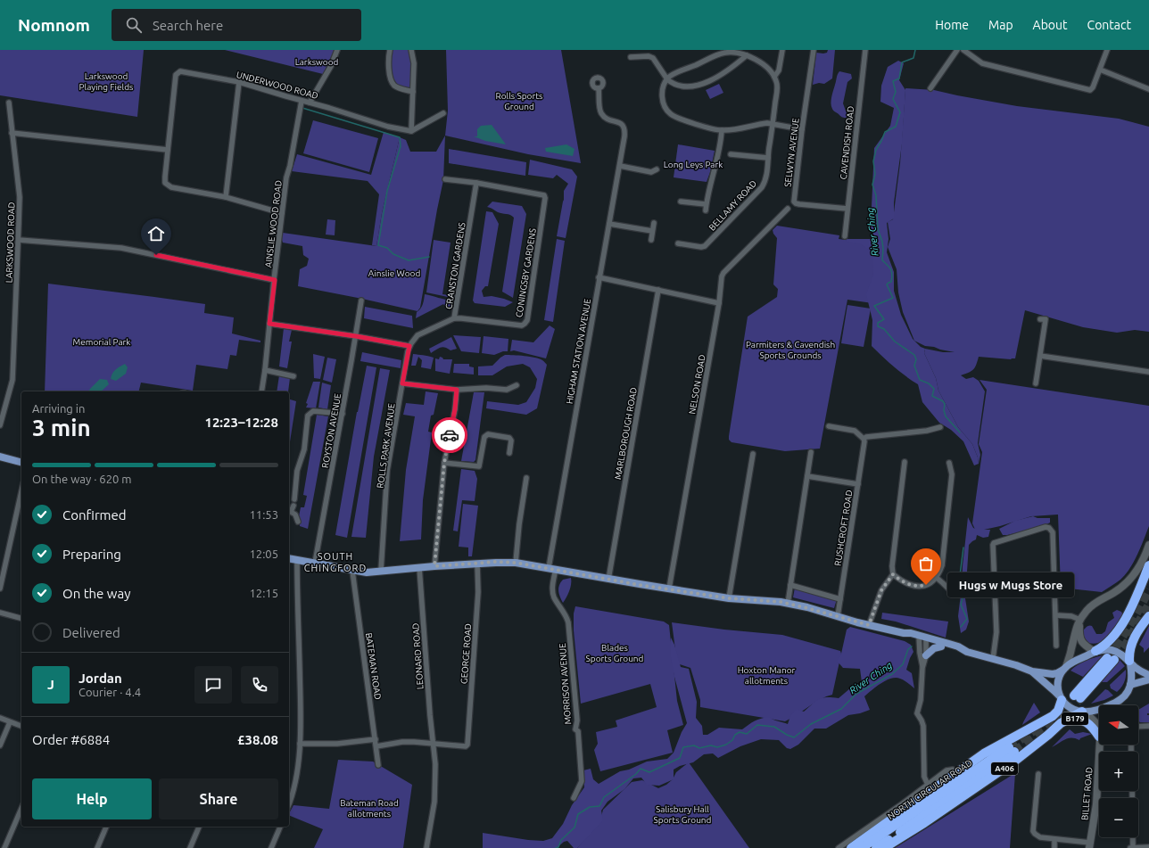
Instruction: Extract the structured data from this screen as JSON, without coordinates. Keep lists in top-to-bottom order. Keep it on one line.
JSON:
{"streets":{"highway":["B179","A406","NORTH CIRCULAR ROAD"],"street":["UNDERWOOD ROAD","CAVENDISH ROAD","SELWYN AVENUE","BELLAMY ROAD","AINSLIE WOOD ROAD","LARKSWOOD ROAD","CRANSTON GARDENS","CONINGSBY GARDENS","HIGHAM STATION AVENUE","NELSON ROAD","ROYSTON AVENUE","MARLBOROUGH ROAD","ROLLS PARK AVENUE","RUSHCROFT ROAD","GEORGE ROAD","LEONARD ROAD","BATEMAN ROAD","MORRISON AVENUE","BILLET ROAD"]},"crossings":[["UNDERWOOD ROAD","AINSLIE WOOD ROAD"],["CAVENDISH ROAD","SELWYN AVENUE"],["CRANSTON GARDENS","CONINGSBY GARDENS"],["CRANSTON GARDENS","ROLLS PARK AVENUE"],["HIGHAM STATION AVENUE","MORRISON AVENUE"],["GEORGE ROAD","LEONARD ROAD"],["B179","A406"],["A406","BILLET ROAD"]],"districts":["SOUTH CHINGFORD"],"water":["River Ching"],"parks":["Larkswood","Larkswood Playing Fields","Rolls Sports Ground","Long Leys Park","Ainslie Wood","Memorial Park","Parmiters & Cavendish Sports Grounds","Blades Sports Ground","Hoxton Manor allotments","Bateman Road allotments","Salisbury Hall Sports Ground"],"places":["Hugs w Mugs Store"],"north":"left","page":{"header":"Nomnom","search":"Search here","nav":["Home","Map","About","Contact"],"heading":["3 min","Arriving in","12:23–12:28"],"panel":["Jordan","Courier · 4.4","Order #6884","£38.08"],"bar":"On the way · 620 m","list":[["Confirmed","11:53"],["Preparing","12:05"],["On the way","12:15"],"Delivered"],"bubble":"Hugs w Mugs Store","round":"J","map_buttons":["+","−"],"buttons":["Help","Share"]}}
